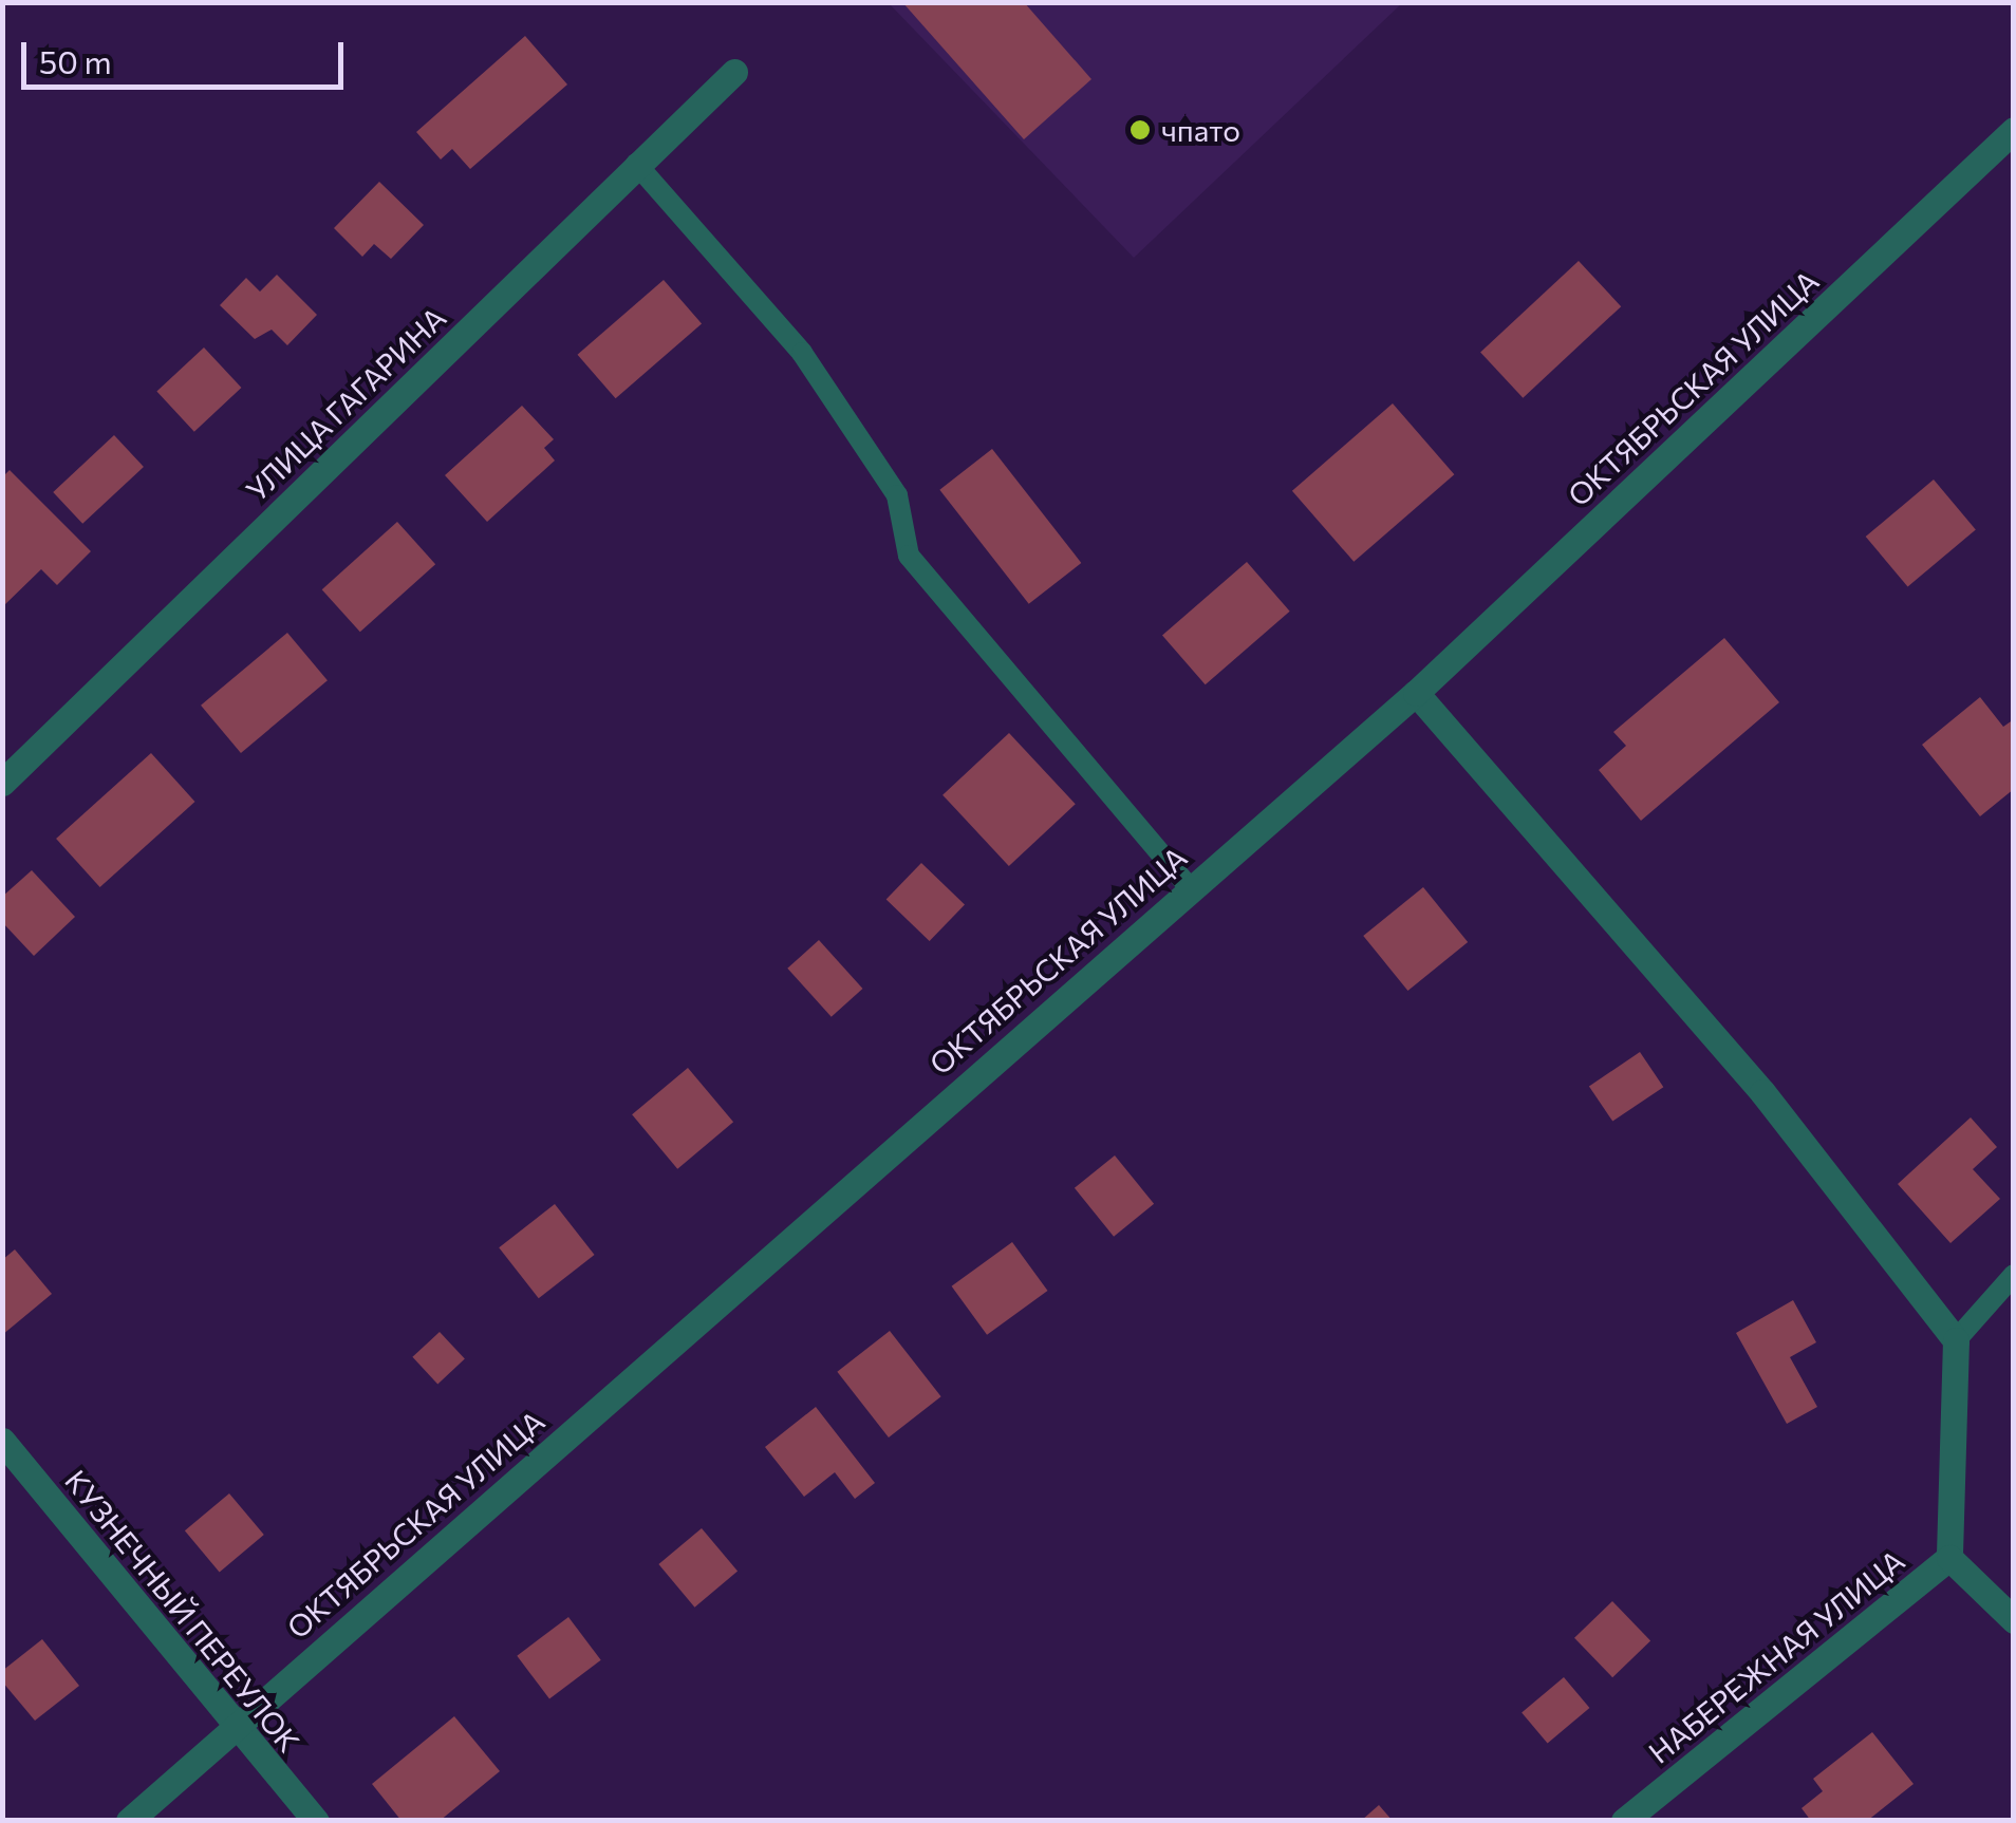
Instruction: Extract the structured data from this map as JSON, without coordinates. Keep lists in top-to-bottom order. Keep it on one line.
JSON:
{"streets":{"street":["ОКТЯБРЬСКАЯ УЛИЦА","УЛИЦА ГАГАРИНА","КУЗНЕЧНЫЙ ПЕРЕУЛОК","НАБЕРЕЖНАЯ УЛИЦА"]},"crossings":[["ОКТЯБРЬСКАЯ УЛИЦА","КУЗНЕЧНЫЙ ПЕРЕУЛОК"]],"places":["чпато"],"scale_bar":"50 m"}
